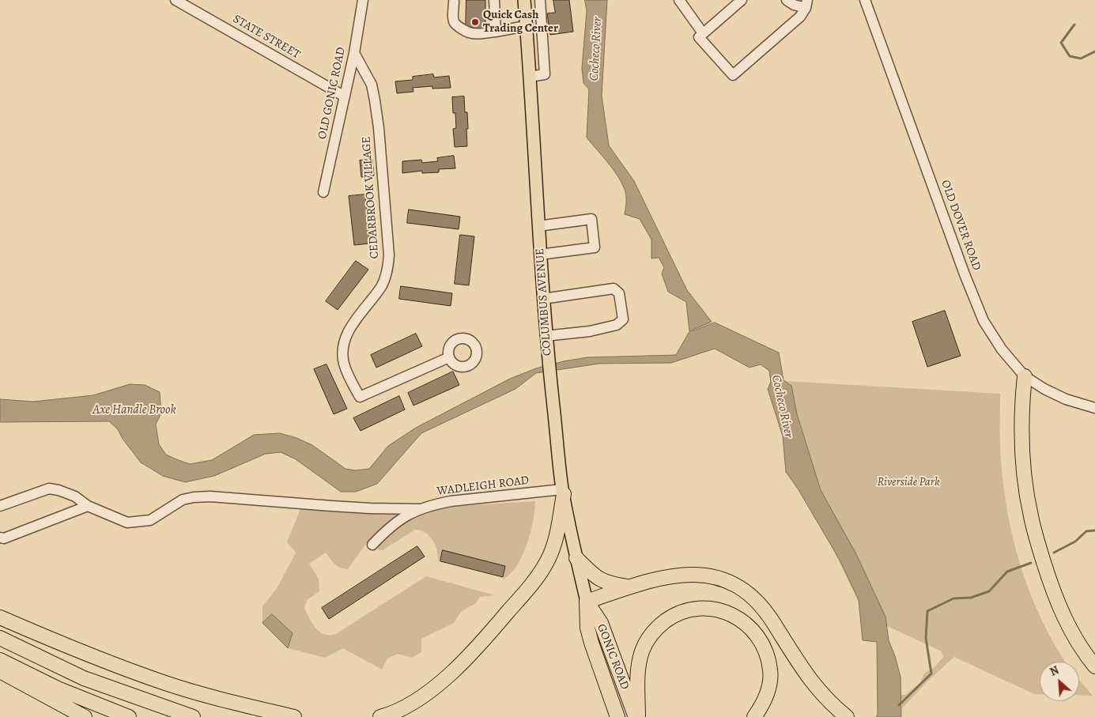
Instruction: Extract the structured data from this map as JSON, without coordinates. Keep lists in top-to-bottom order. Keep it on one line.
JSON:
{"streets":{"highway":["GONIC ROAD"],"main road":["COLUMBUS AVENUE"],"street":["STATE STREET","OLD GONIC ROAD","CEDARBROOK VILLAGE","OLD DOVER ROAD","WADLEIGH ROAD"]},"crossings":[["STATE STREET","OLD GONIC ROAD"],["OLD GONIC ROAD","CEDARBROOK VILLAGE"],["COLUMBUS AVENUE","WADLEIGH ROAD"],["COLUMBUS AVENUE","GONIC ROAD"]],"water":["Cocheco River","Axe Handle Brook"],"parks":["Riverside Park"],"places":["Quick Cash Trading Center"],"north":"top left"}
